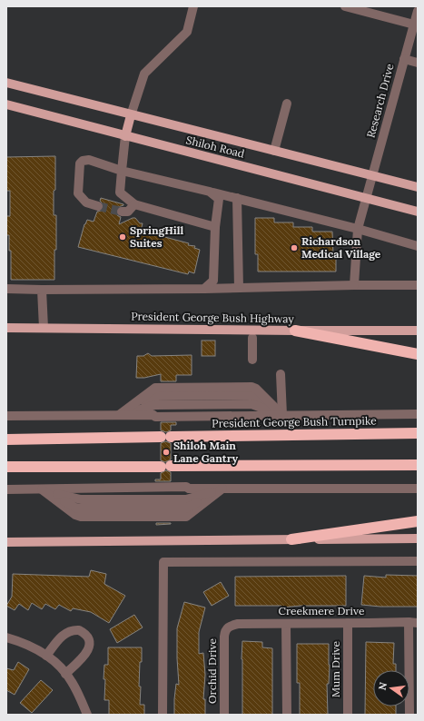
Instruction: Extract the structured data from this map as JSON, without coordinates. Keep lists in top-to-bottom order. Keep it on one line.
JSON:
{"streets":{"highway":["President George Bush Turnpike"],"main road":["Shiloh Road","President George Bush Highway"],"street":["Research Drive","Creekmere Drive","Mum Drive","Orchid Drive"]},"crossings":[["Research Drive","Shiloh Road"],["Creekmere Drive","Mum Drive"],["Creekmere Drive","Orchid Drive"]],"places":["SpringHill Suites","Richardson Medical Village","Shiloh Main Lane Gantry"],"north":"left"}
